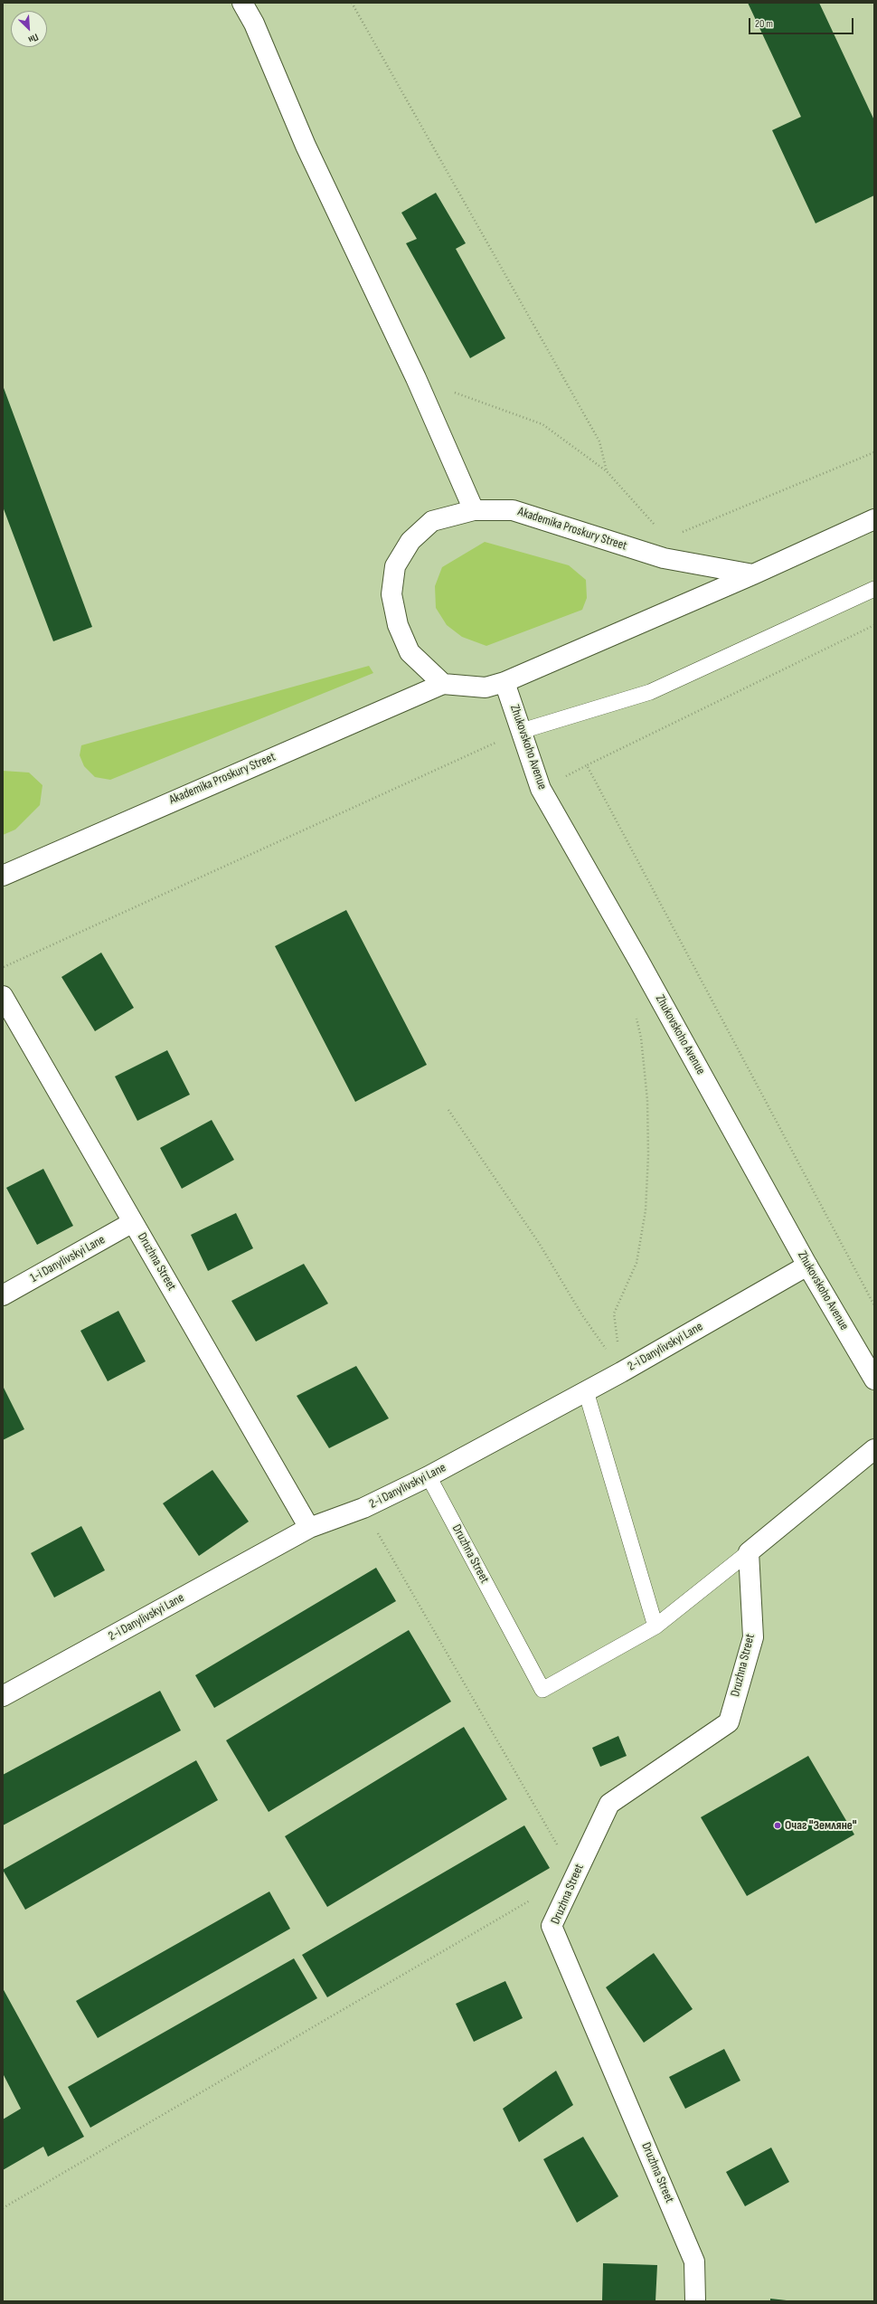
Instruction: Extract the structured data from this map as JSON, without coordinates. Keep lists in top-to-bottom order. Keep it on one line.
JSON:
{"streets":{"street":["Akademika Proskury Street","Zhukovskoho Avenue","1-i Danylivskyi Lane","Druzhna Street","2-i Danylivskyi Lane"]},"crossings":[["Akademika Proskury Street","Zhukovskoho Avenue"],["Zhukovskoho Avenue","2-i Danylivskyi Lane"],["1-i Danylivskyi Lane","Druzhna Street"],["Druzhna Street","2-i Danylivskyi Lane"]],"places":["Очаг \"Земляне\""],"scale_bar":"20 m","north":"bottom right"}
